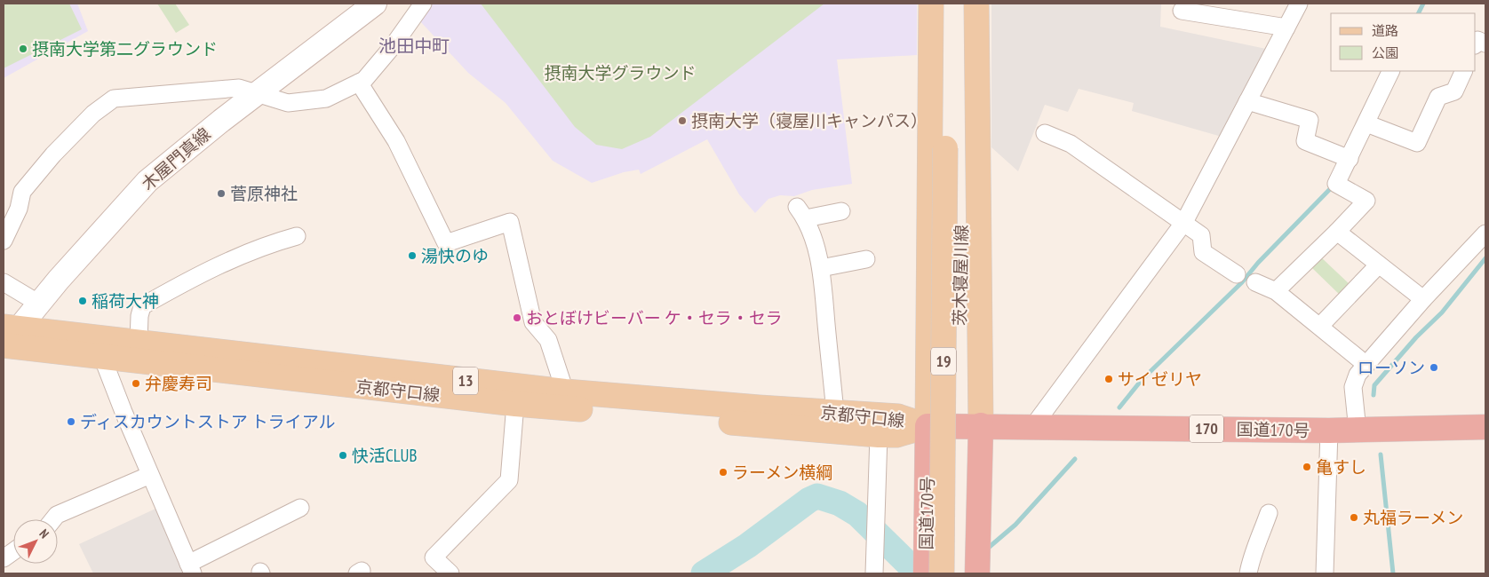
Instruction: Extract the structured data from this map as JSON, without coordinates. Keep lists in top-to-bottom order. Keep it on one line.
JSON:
{"streets":{"highway":["170","国道170号"],"main road":["木屋門真線","茨木寝屋川線","19","13","京都守口線"]},"crossings":[["木屋門真線","京都守口線"],["19","京都守口線"],["19","国道170号"],["京都守口線","国道170号"]],"districts":["池田中町"],"parks":["摂南大学グラウンド"],"places":["摂南大学第二グラウンド","摂南大学（寝屋川キャンパス）","菅原神社","湯快のゆ","稲荷大神","おとぼけビーバー ケ・セラ・セラ","ローソン","サイゼリヤ","弁慶寿司","ディスカウントストア トライアル","快活CLUB","亀すし","ラーメン横綱","丸福ラーメン"],"legend":["道路","公園"],"north":"top right"}
